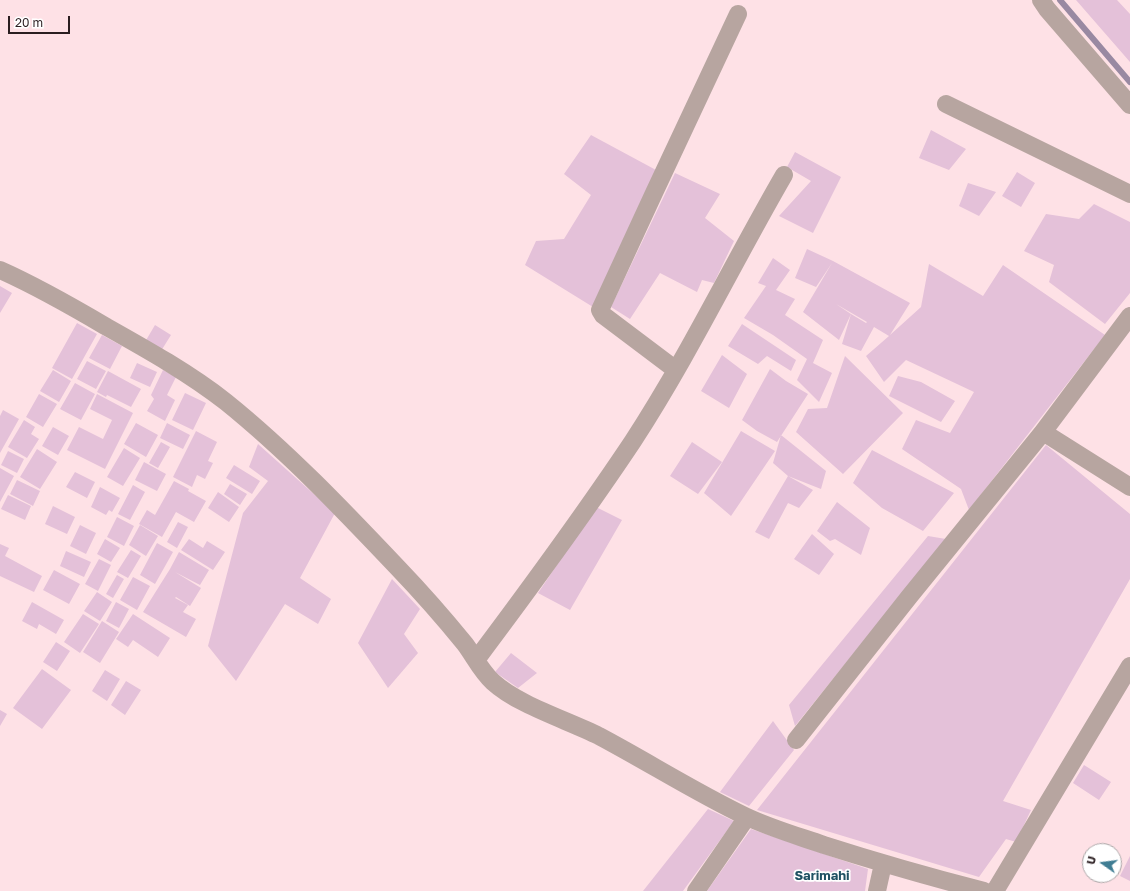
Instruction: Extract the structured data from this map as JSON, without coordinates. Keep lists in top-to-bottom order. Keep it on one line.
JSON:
{"districts":["Sarimahi"],"scale_bar":"20 m","north":"left"}
